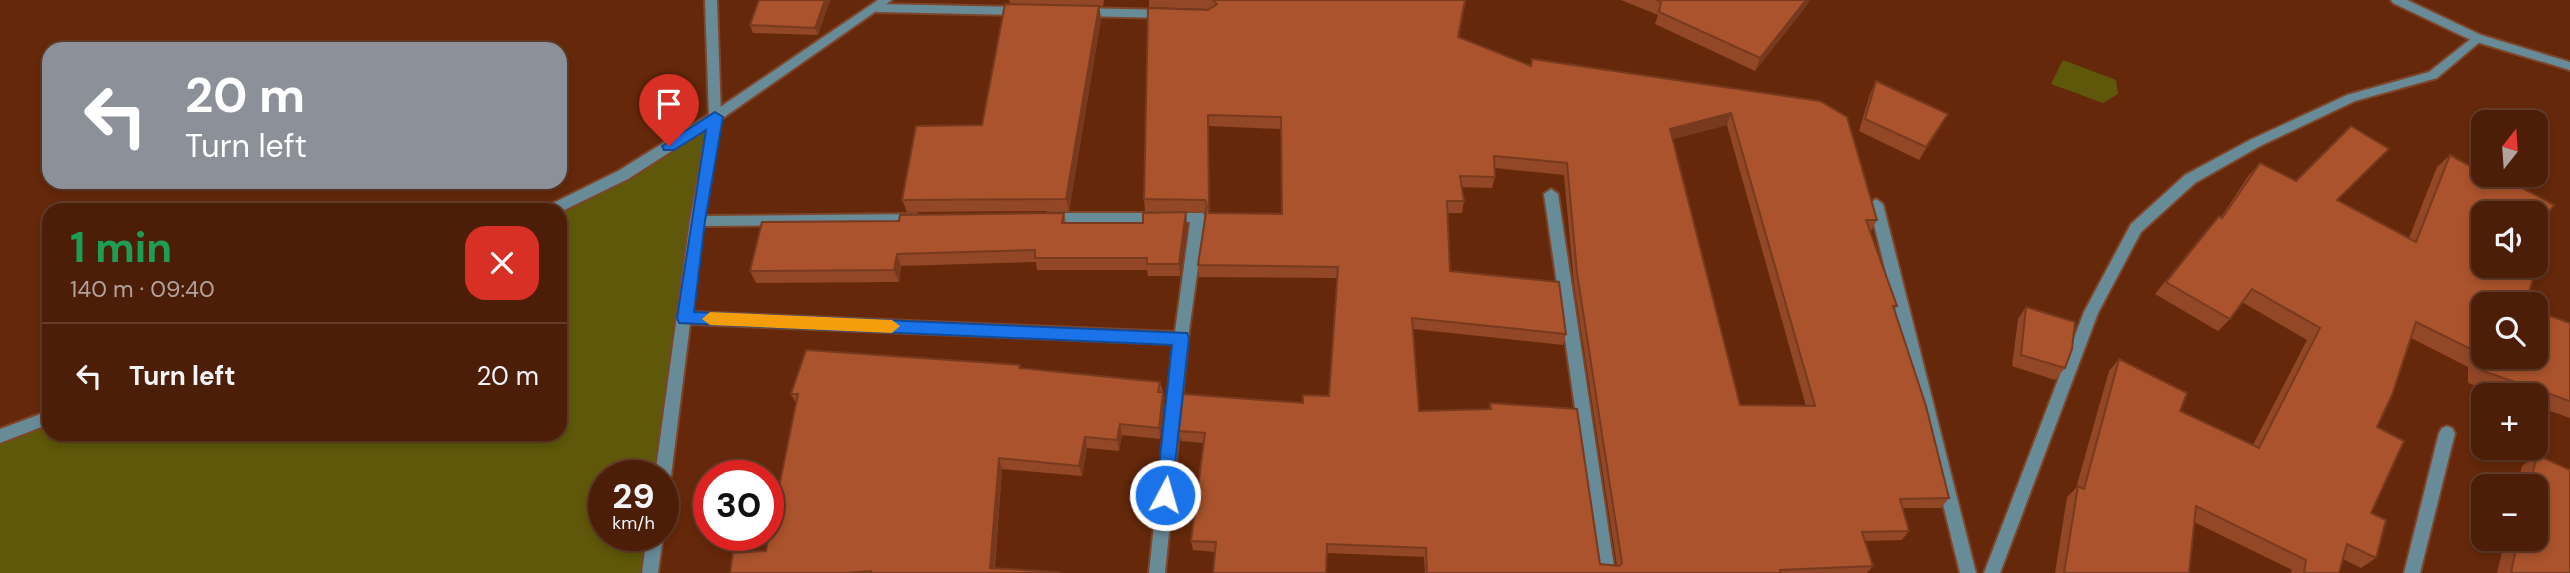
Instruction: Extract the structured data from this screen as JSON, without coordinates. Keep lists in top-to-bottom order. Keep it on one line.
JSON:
{"north":"top","page":{"turn":["20 m","Turn left"],"map_buttons":["+","−"],"heading":["1 min","140 m · 09:40"],"list":[{"name":"Turn left","value":"20 m"}],"speed":"29 km/h","limit":"30"}}
